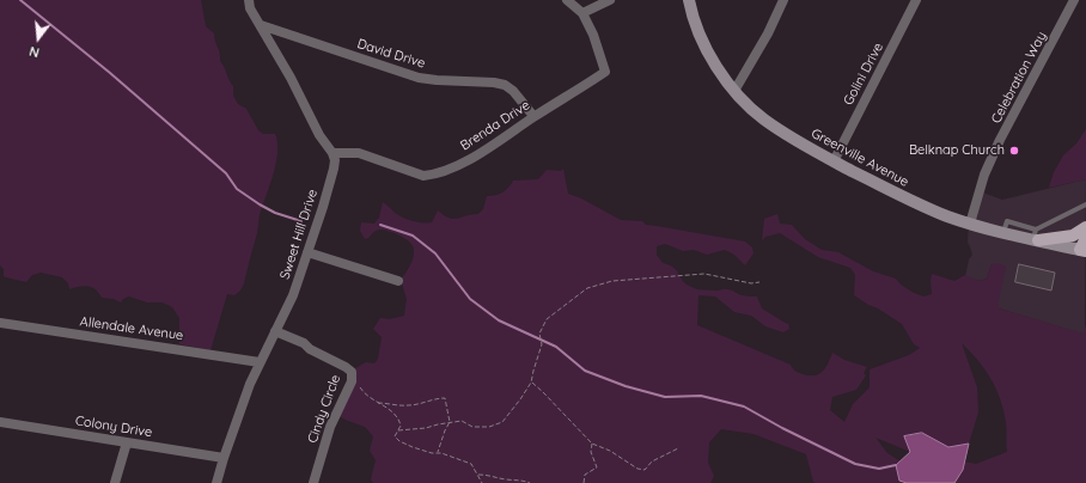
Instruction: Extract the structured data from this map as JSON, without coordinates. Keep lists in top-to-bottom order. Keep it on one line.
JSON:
{"streets":{"street":["David Drive","Golini Drive","Celebration Way","Brenda Drive","Greenville Avenue","Sweet Hill Drive","Allendale Avenue","Cindy Circle","Colony Drive"]},"crossings":[["David Drive","Brenda Drive"],["Golini Drive","Greenville Avenue"],["Celebration Way","Greenville Avenue"],["Brenda Drive","Sweet Hill Drive"],["Sweet Hill Drive","Allendale Avenue"],["Sweet Hill Drive","Cindy Circle"],["Sweet Hill Drive","Colony Drive"]],"places":["Belknap Church"],"north":"bottom"}
